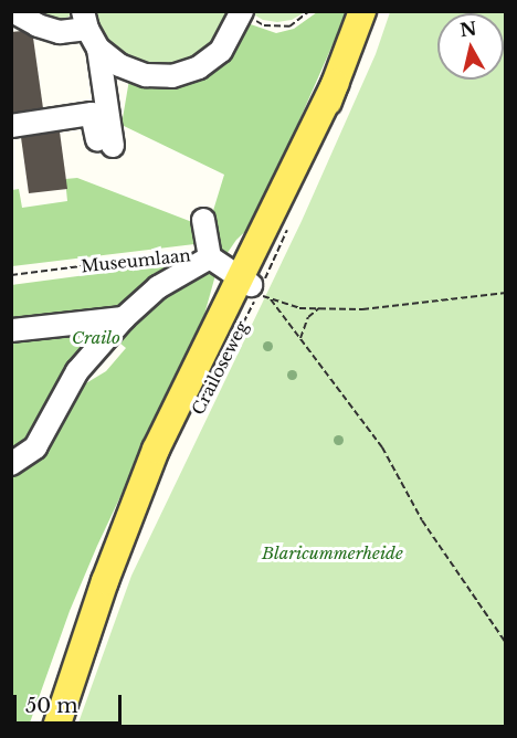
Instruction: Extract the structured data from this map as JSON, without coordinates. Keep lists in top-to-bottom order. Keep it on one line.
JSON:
{"streets":{"main road":["Crailoseweg"],"street":["Museumlaan"]},"crossings":[["Museumlaan","Crailoseweg"]],"parks":["Crailo","Blaricummerheide"],"scale_bar":"50 m","north":"top"}
